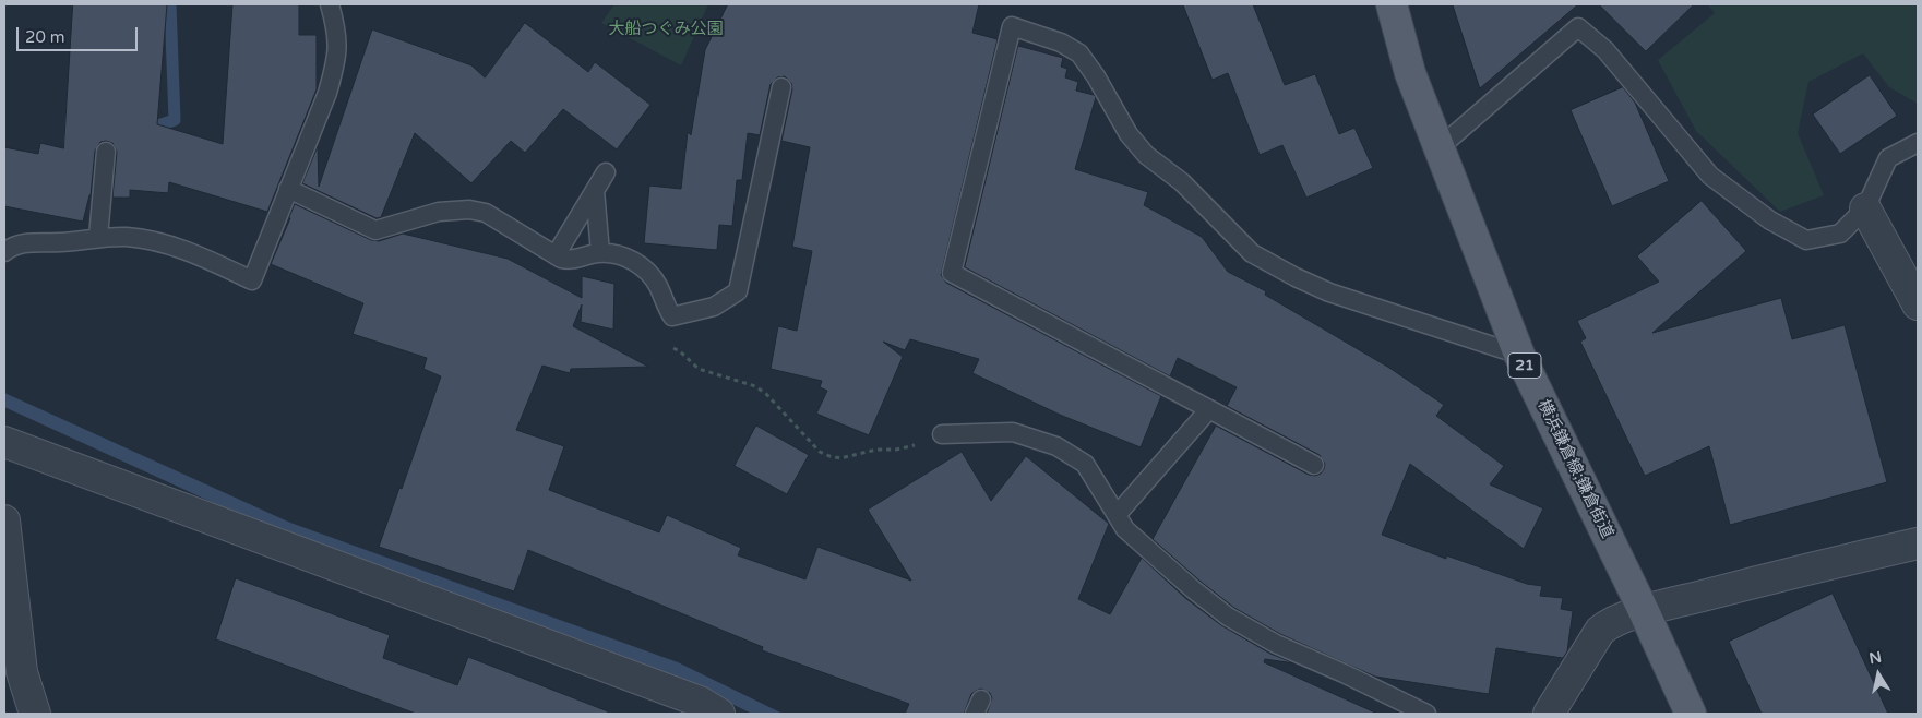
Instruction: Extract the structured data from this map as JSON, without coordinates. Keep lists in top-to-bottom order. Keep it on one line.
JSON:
{"streets":{"main road":["21","横浜鎌倉線;鎌倉街道"]},"parks":["大船つぐみ公園"],"scale_bar":"20 m","north":"top"}
